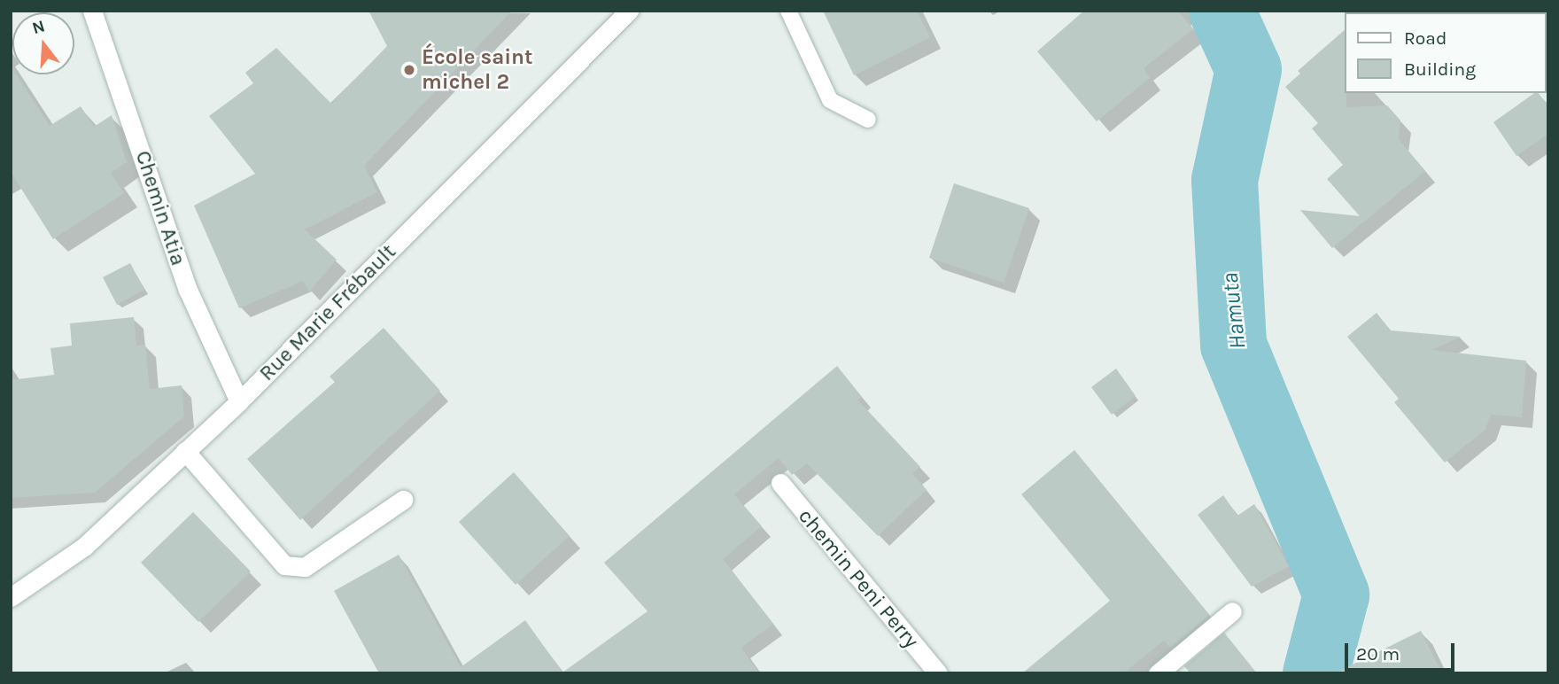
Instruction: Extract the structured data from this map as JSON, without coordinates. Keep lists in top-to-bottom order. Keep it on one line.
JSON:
{"streets":{"street":["Chemin Atia","Rue Marie Frébault","chemin Peni Perry"]},"crossings":[["Chemin Atia","Rue Marie Frébault"]],"water":["Hamuta"],"places":["École saint michel 2"],"legend":["Road","Building"],"scale_bar":"20 m","north":"top"}
